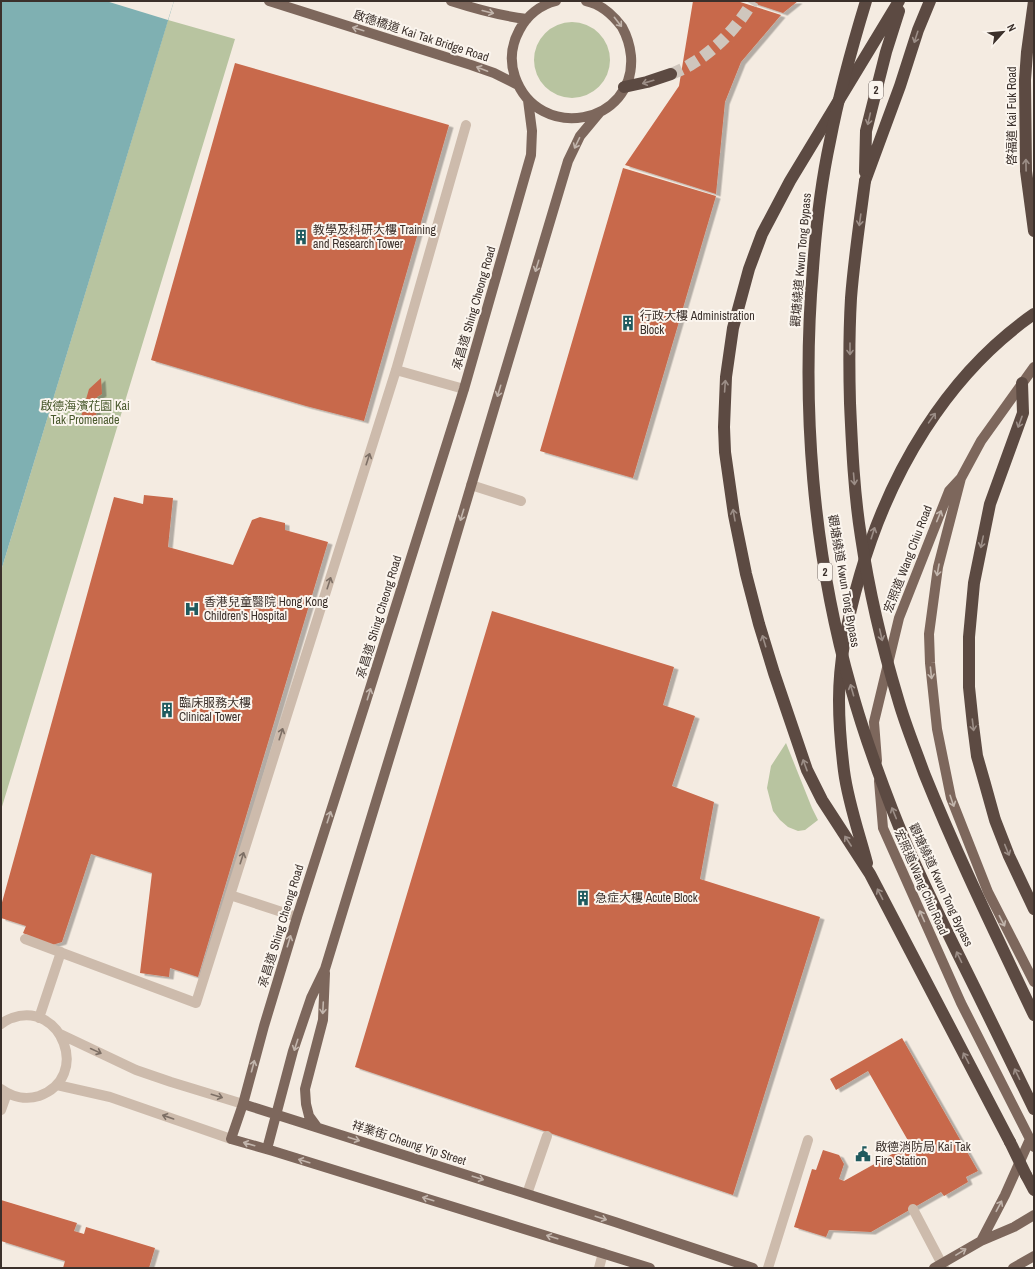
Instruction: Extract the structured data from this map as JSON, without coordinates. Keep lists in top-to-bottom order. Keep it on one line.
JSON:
{"streets":{"highway":["2","啓福道 Kai Fuk Road","觀塘繞道 Kwun Tong Bypass"],"main road":["啟德橋道 Kai Tak Bridge Road","承昌道 Shing Cheong Road","宏照道 Wang Chiu Road","祥業街 Cheung Yip Street"]},"crossings":[["啟德橋道 Kai Tak Bridge Road","承昌道 Shing Cheong Road"],["承昌道 Shing Cheong Road","祥業街 Cheung Yip Street"]],"one_way":["啟德橋道 Kai Tak Bridge Road","啓福道 Kai Fuk Road","祥業街 Cheung Yip Street"],"parks":["啟德海濱花園 Kai Tak Promenade"],"places":{"building":["教學及科研大樓 Training and Research Tower","行政大樓 Administration Block","臨床服務大樓 Clinical Tower","急症大樓 Acute Block"],"hospital":["香港兒童醫院 Hong Kong Children's Hospital"],"public building":["啟德消防局 Kai Tak Fire Station"]},"north":"top right"}
